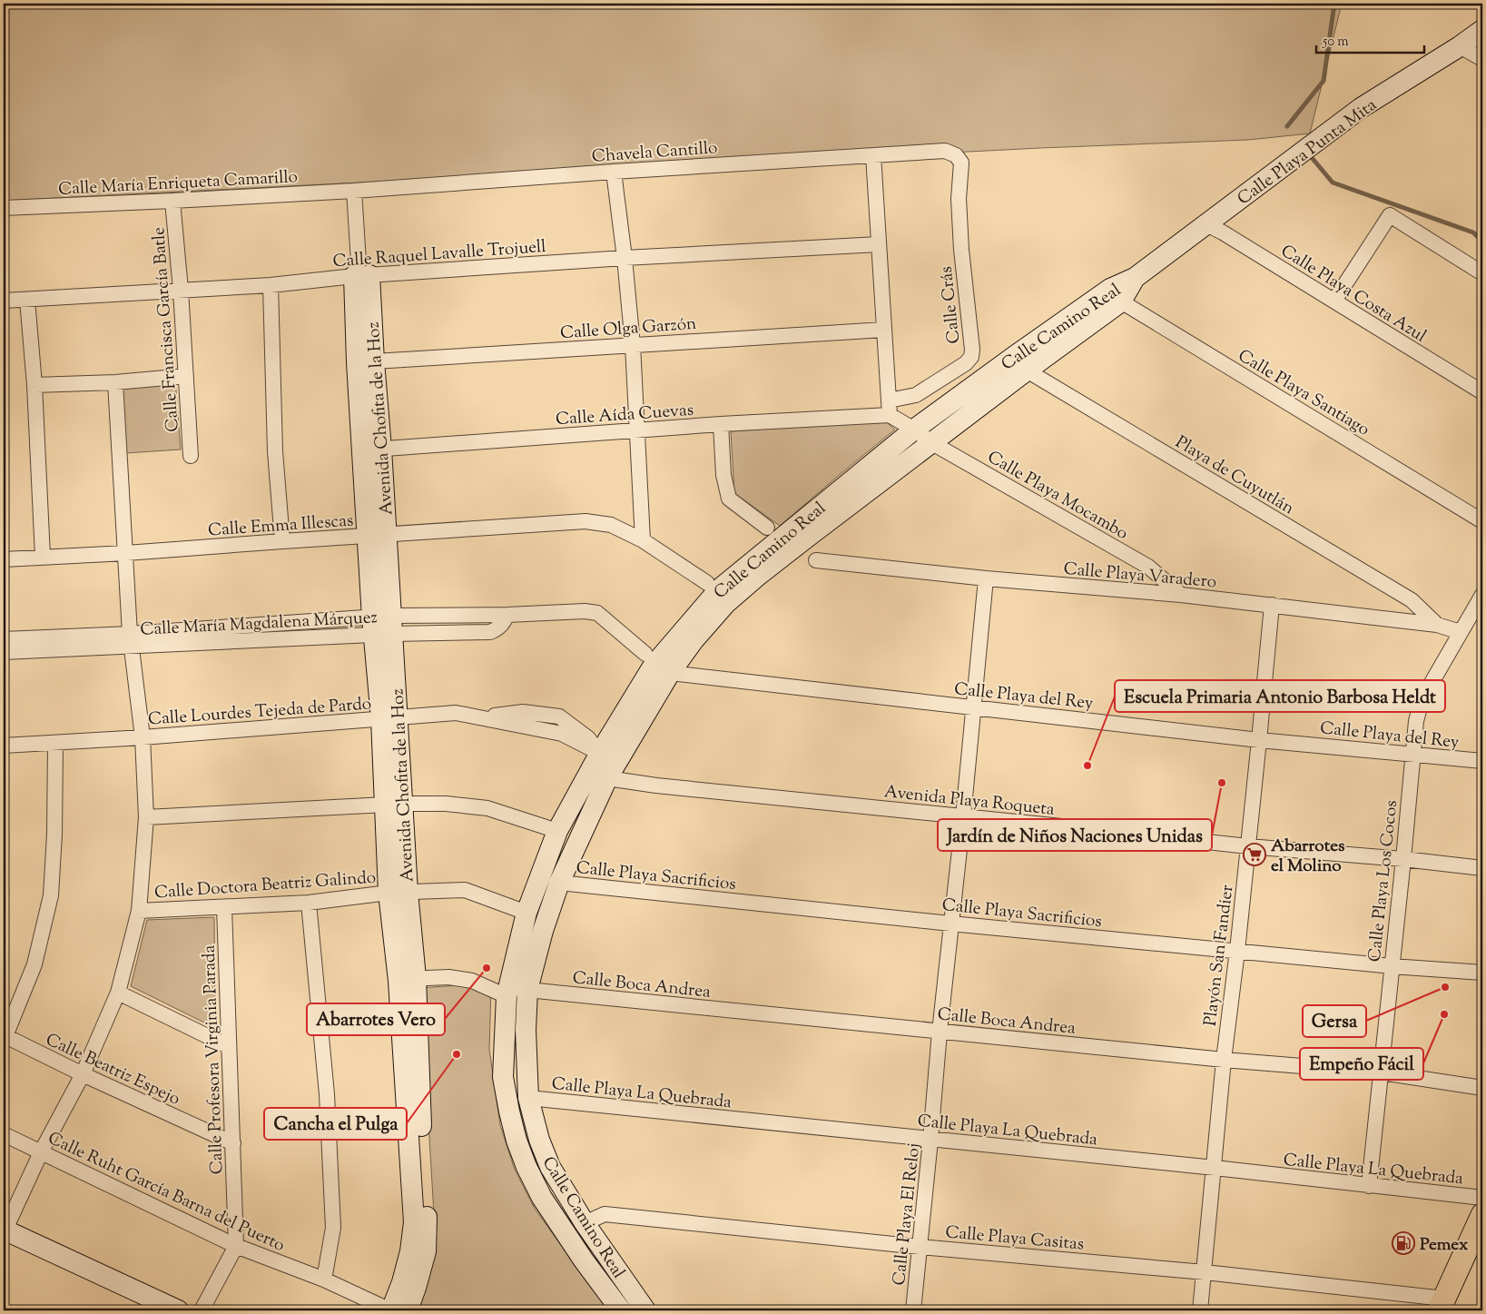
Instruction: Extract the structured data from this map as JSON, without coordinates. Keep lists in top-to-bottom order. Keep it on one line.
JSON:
{"streets":{"street":["Chavela Cantillo","Calle Playa Punta Mita","Calle María Enriqueta Camarillo","Calle Raquel Lavalle Trojuell","Calle Playa Costa Azul","Calle Crás","Calle Camino Real","Calle Olga Garzón","Calle Francisca García Batle","Calle Playa Santiago","Calle Aída Cuevas","Avenida Chofita de la Hoz","Playa de Cuyutlán","Calle Playa Mocambo","Calle Emma Illescas","Calle Playa Varadero","Calle María Magdalena Márquez","Calle Playa del Rey","Calle Lourdes Tejeda de Pardo","Avenida Playa Roqueta","Calle Playa Sacrificios","Calle Playa Los Cocos","Calle Doctora Beatriz Galindo","Playón San Fandier","Calle Boca Andrea","Calle Profesora Virginia Parada","Calle Beatriz Espejo","Calle Playa La Quebrada","Calle Ruht García Barna del Puerto","Calle Playa El Reloj","Calle Playa Casitas"]},"crossings":[["Chavela Cantillo","Calle María Enriqueta Camarillo"],["Chavela Cantillo","Calle Crás"],["Chavela Cantillo","Avenida Chofita de la Hoz"],["Calle Playa Punta Mita","Calle Playa Costa Azul"],["Calle Playa Punta Mita","Calle Camino Real"],["Calle María Enriqueta Camarillo","Calle Francisca García Batle"],["Calle María Enriqueta Camarillo","Avenida Chofita de la Hoz"],["Calle Raquel Lavalle Trojuell","Calle Francisca García Batle"],["Calle Raquel Lavalle Trojuell","Avenida Chofita de la Hoz"],["Calle Crás","Calle Aída Cuevas"],["Calle Crás","Calle Playa Mocambo"],["Calle Camino Real","Calle Playa Santiago"],["Calle Camino Real","Playa de Cuyutlán"],["Calle Camino Real","Calle Playa Mocambo"],["Calle Camino Real","Calle Playa del Rey"],["Calle Camino Real","Calle Lourdes Tejeda de Pardo"],["Calle Camino Real","Avenida Playa Roqueta"],["Calle Camino Real","Calle Playa Sacrificios"],["Calle Camino Real","Calle Doctora Beatriz Galindo"],["Calle Camino Real","Calle Boca Andrea"],["Calle Camino Real","Calle Playa La Quebrada"],["Calle Camino Real","Calle Playa Casitas"],["Calle Olga Garzón","Avenida Chofita de la Hoz"],["Calle Aída Cuevas","Avenida Chofita de la Hoz"],["Calle Aída Cuevas","Calle Playa Mocambo"],["Avenida Chofita de la Hoz","Calle Emma Illescas"],["Avenida Chofita de la Hoz","Calle María Magdalena Márquez"],["Avenida Chofita de la Hoz","Calle Lourdes Tejeda de Pardo"],["Avenida Chofita de la Hoz","Calle Doctora Beatriz Galindo"],["Avenida Chofita de la Hoz","Calle Ruht García Barna del Puerto"],["Playa de Cuyutlán","Calle Playa Varadero"],["Calle Playa Mocambo","Calle Playa Varadero"],["Calle Playa Varadero","Calle Playa Los Cocos"],["Calle Playa Varadero","Playón San Fandier"],["Calle Playa Varadero","Calle Playa El Reloj"],["Calle Playa del Rey","Calle Playa Los Cocos"],["Calle Playa del Rey","Playón San Fandier"],["Calle Playa del Rey","Calle Playa El Reloj"],["Calle Lourdes Tejeda de Pardo","Avenida Playa Roqueta"],["Avenida Playa Roqueta","Calle Playa Los Cocos"],["Avenida Playa Roqueta","Playón San Fandier"],["Avenida Playa Roqueta","Calle Playa El Reloj"],["Calle Playa Sacrificios","Calle Playa Los Cocos"],["Calle Playa Sacrificios","Playón San Fandier"],["Calle Playa Sacrificios","Calle Playa El Reloj"],["Calle Playa Los Cocos","Calle Boca Andrea"],["Calle Playa Los Cocos","Calle Playa La Quebrada"],["Calle Doctora Beatriz Galindo","Calle Profesora Virginia Parada"],["Playón San Fandier","Calle Boca Andrea"],["Playón San Fandier","Calle Playa La Quebrada"],["Playón San Fandier","Calle Playa Casitas"],["Calle Boca Andrea","Calle Playa El Reloj"],["Calle Profesora Virginia Parada","Calle Beatriz Espejo"],["Calle Profesora Virginia Parada","Calle Ruht García Barna del Puerto"],["Calle Playa La Quebrada","Calle Playa El Reloj"],["Calle Playa El Reloj","Calle Playa Casitas"]],"places":{"other":["Escuela Primaria Antonio Barbosa Heldt","Jardín de Niños Naciones Unidas","Abarrotes Vero","Gersa","Empeño Fácil","Cancha el Pulga"],"supermarket":["Abarrotes el Molino"],"fuel station":["Pemex"]},"scale_bar":"50 m"}
